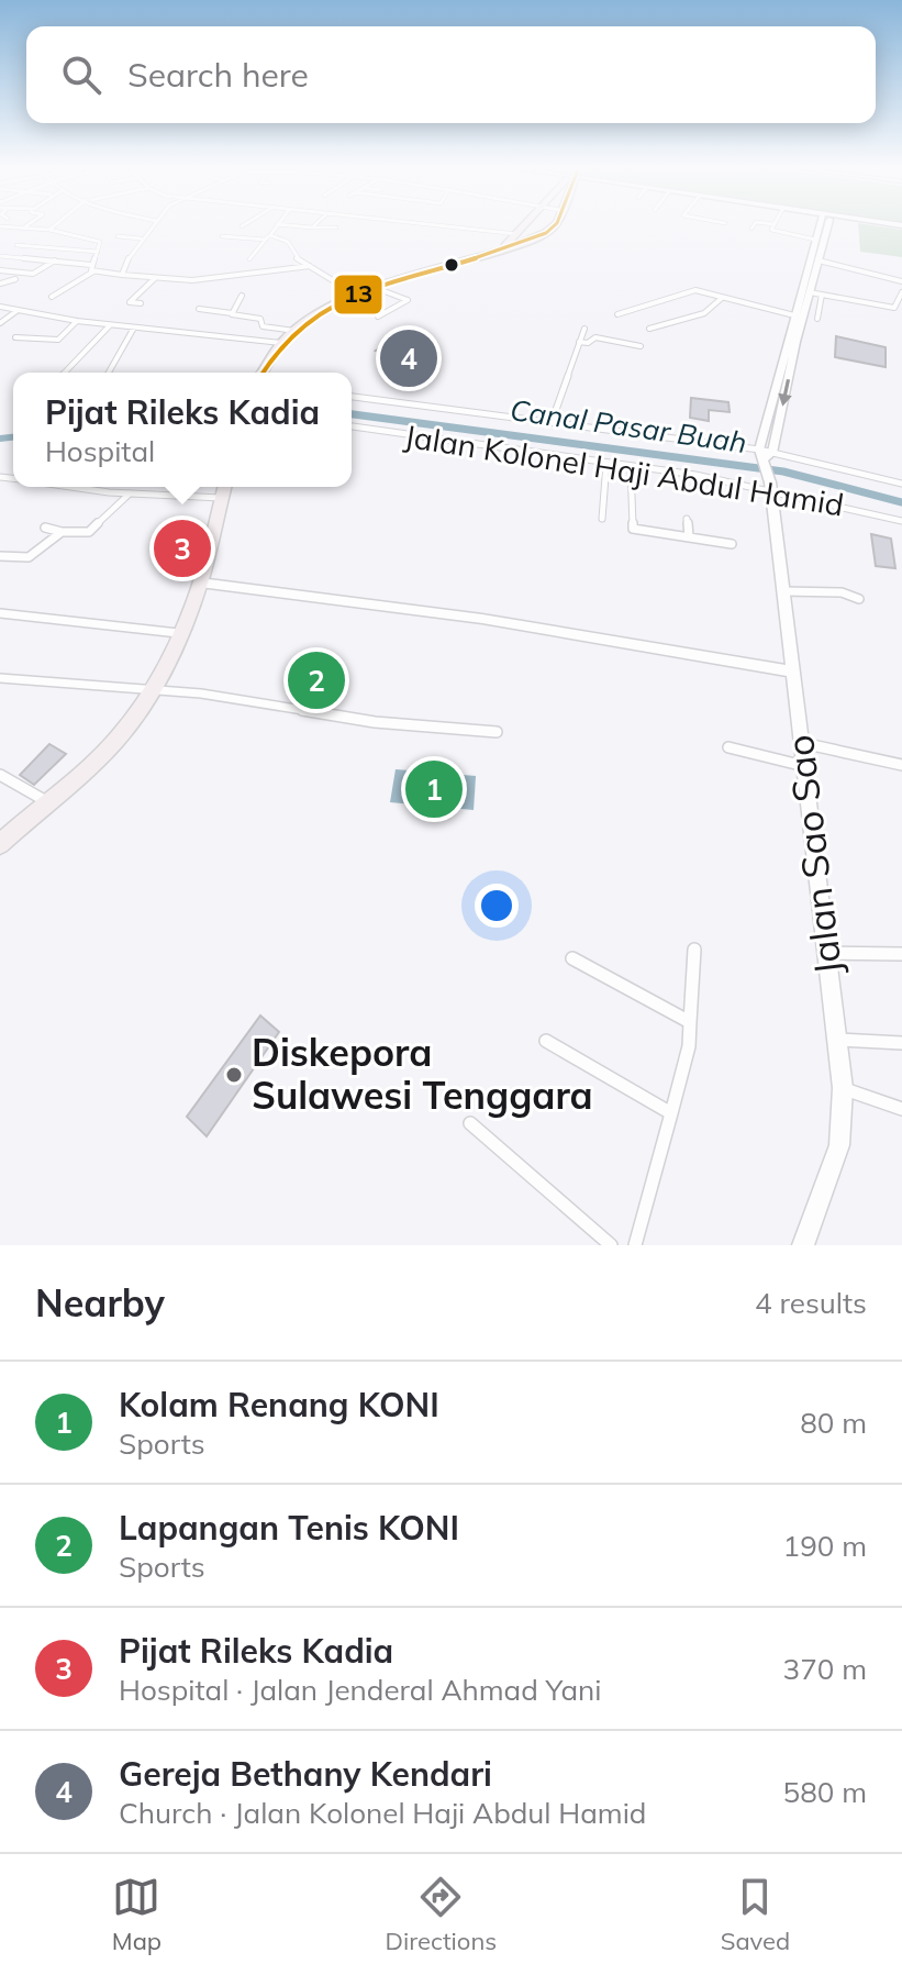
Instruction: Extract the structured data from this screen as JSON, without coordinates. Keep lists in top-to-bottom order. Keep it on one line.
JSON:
{"streets":{"street":["Jalan Kolonel Haji Abdul Hamid","Jalan Sao Sao"]},"crossings":[["Jalan Kolonel Haji Abdul Hamid","Jalan Sao Sao"]],"water":["Canal Pasar Buah"],"places":["Diskepora Sulawesi Tenggara"],"lines":["transit line 13"],"page":{"search":"Search here","pins":["4","3","2","1"],"popup":["Pijat Rileks Kadia","Hospital"],"heading":["Nearby","4 results"],"list":[{"mark":"1","name":"Kolam Renang KONI","note":"Sports","value":"80 m"},{"mark":"2","name":"Lapangan Tenis KONI","note":"Sports","value":"190 m"},{"mark":"3","name":"Pijat Rileks Kadia","note":"Hospital · Jalan Jenderal Ahmad Yani","value":"370 m"},{"mark":"4","name":"Gereja Bethany Kendari","note":"Church · Jalan Kolonel Haji Abdul Hamid","value":"580 m"}],"nav":["Map","Directions","Saved"]}}
